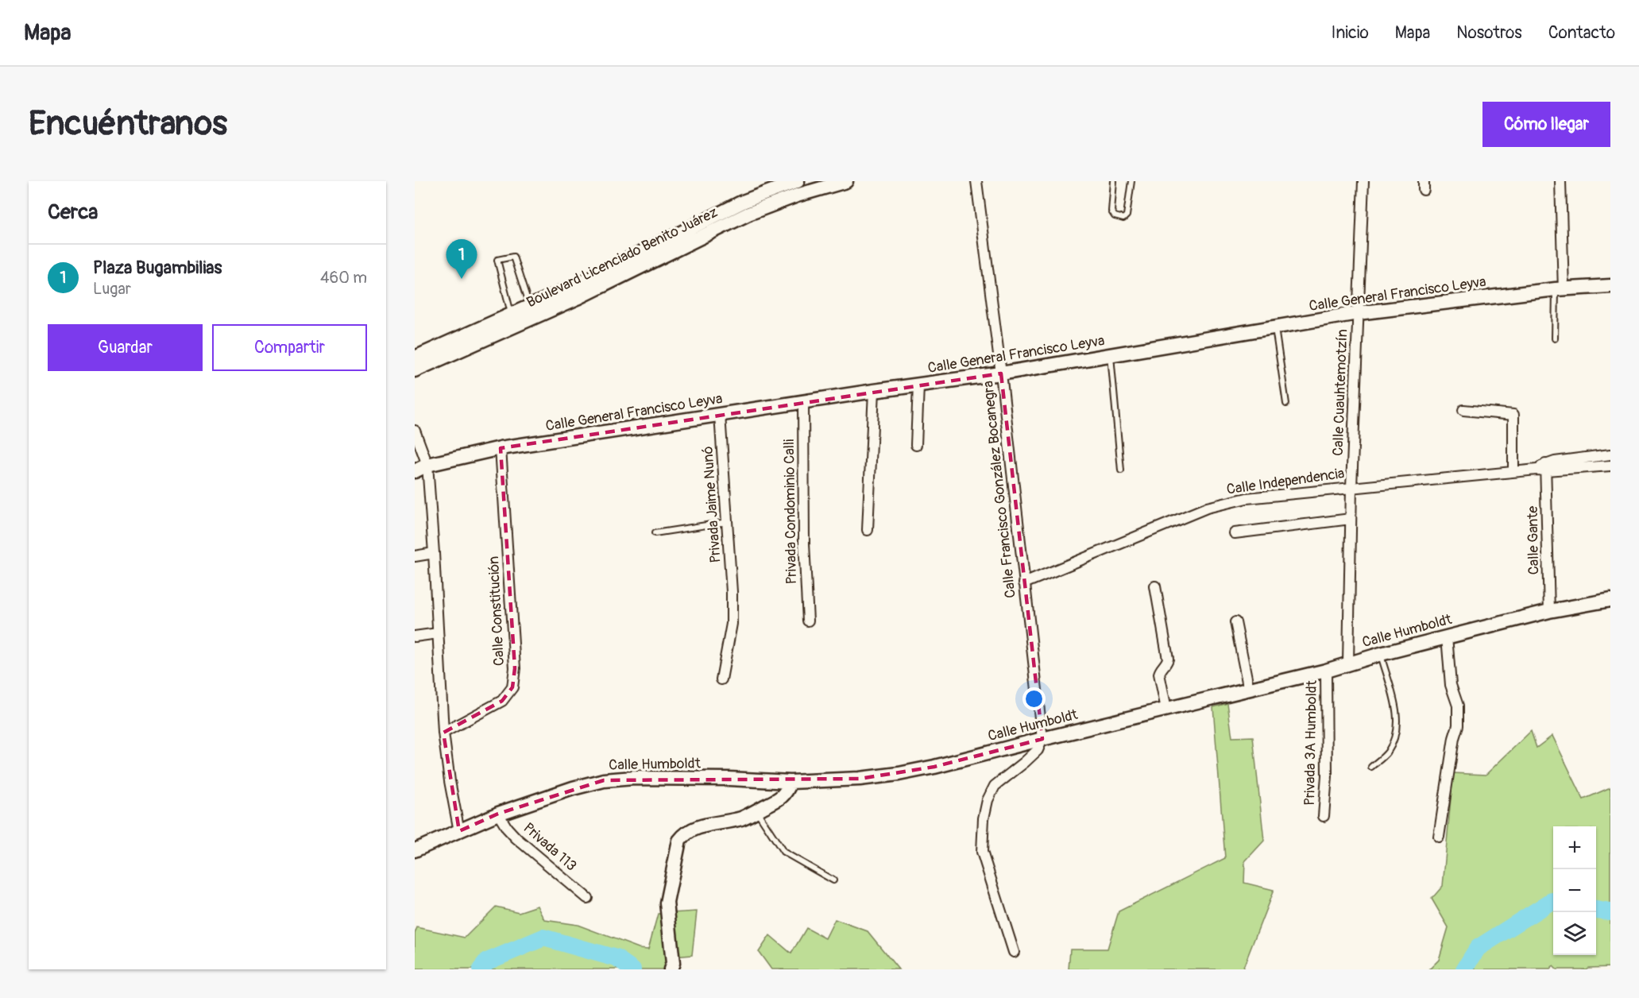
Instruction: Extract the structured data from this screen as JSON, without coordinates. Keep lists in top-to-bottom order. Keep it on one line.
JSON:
{"streets":{"street":["Boulevard Licenciado Benito Juárez","Calle General Francisco Leyva","Calle Cuauhtemotzín","Calle Independencia","Calle Francisco González Bocanegra","Privada Jaime Nunó","Privada Condominio Calli","Calle Gante","Calle Constitución","Calle Humboldt","Privada 3A Humboldt","Privada 113"]},"crossings":[["Calle General Francisco Leyva","Calle Cuauhtemotzín"],["Calle General Francisco Leyva","Calle Francisco González Bocanegra"],["Calle General Francisco Leyva","Privada Jaime Nunó"],["Calle General Francisco Leyva","Privada Condominio Calli"],["Calle General Francisco Leyva","Calle Constitución"],["Calle Cuauhtemotzín","Calle Independencia"],["Calle Cuauhtemotzín","Calle Humboldt"],["Calle Independencia","Calle Francisco González Bocanegra"],["Calle Independencia","Calle Gante"],["Calle Francisco González Bocanegra","Calle Humboldt"],["Calle Gante","Calle Humboldt"],["Calle Humboldt","Privada 3A Humboldt"],["Calle Humboldt","Privada 113"]],"page":{"header":"Mapa","nav":["Inicio","Mapa","Nosotros","Contacto"],"buttons":["Cómo llegar",["Guardar","Compartir"]],"title":"Encuéntranos","heading":"Cerca","pins":"1","list":[{"mark":"1","name":"Plaza Bugambilias","note":"Lugar","value":"460 m"}],"map_buttons":["+","−"]}}
